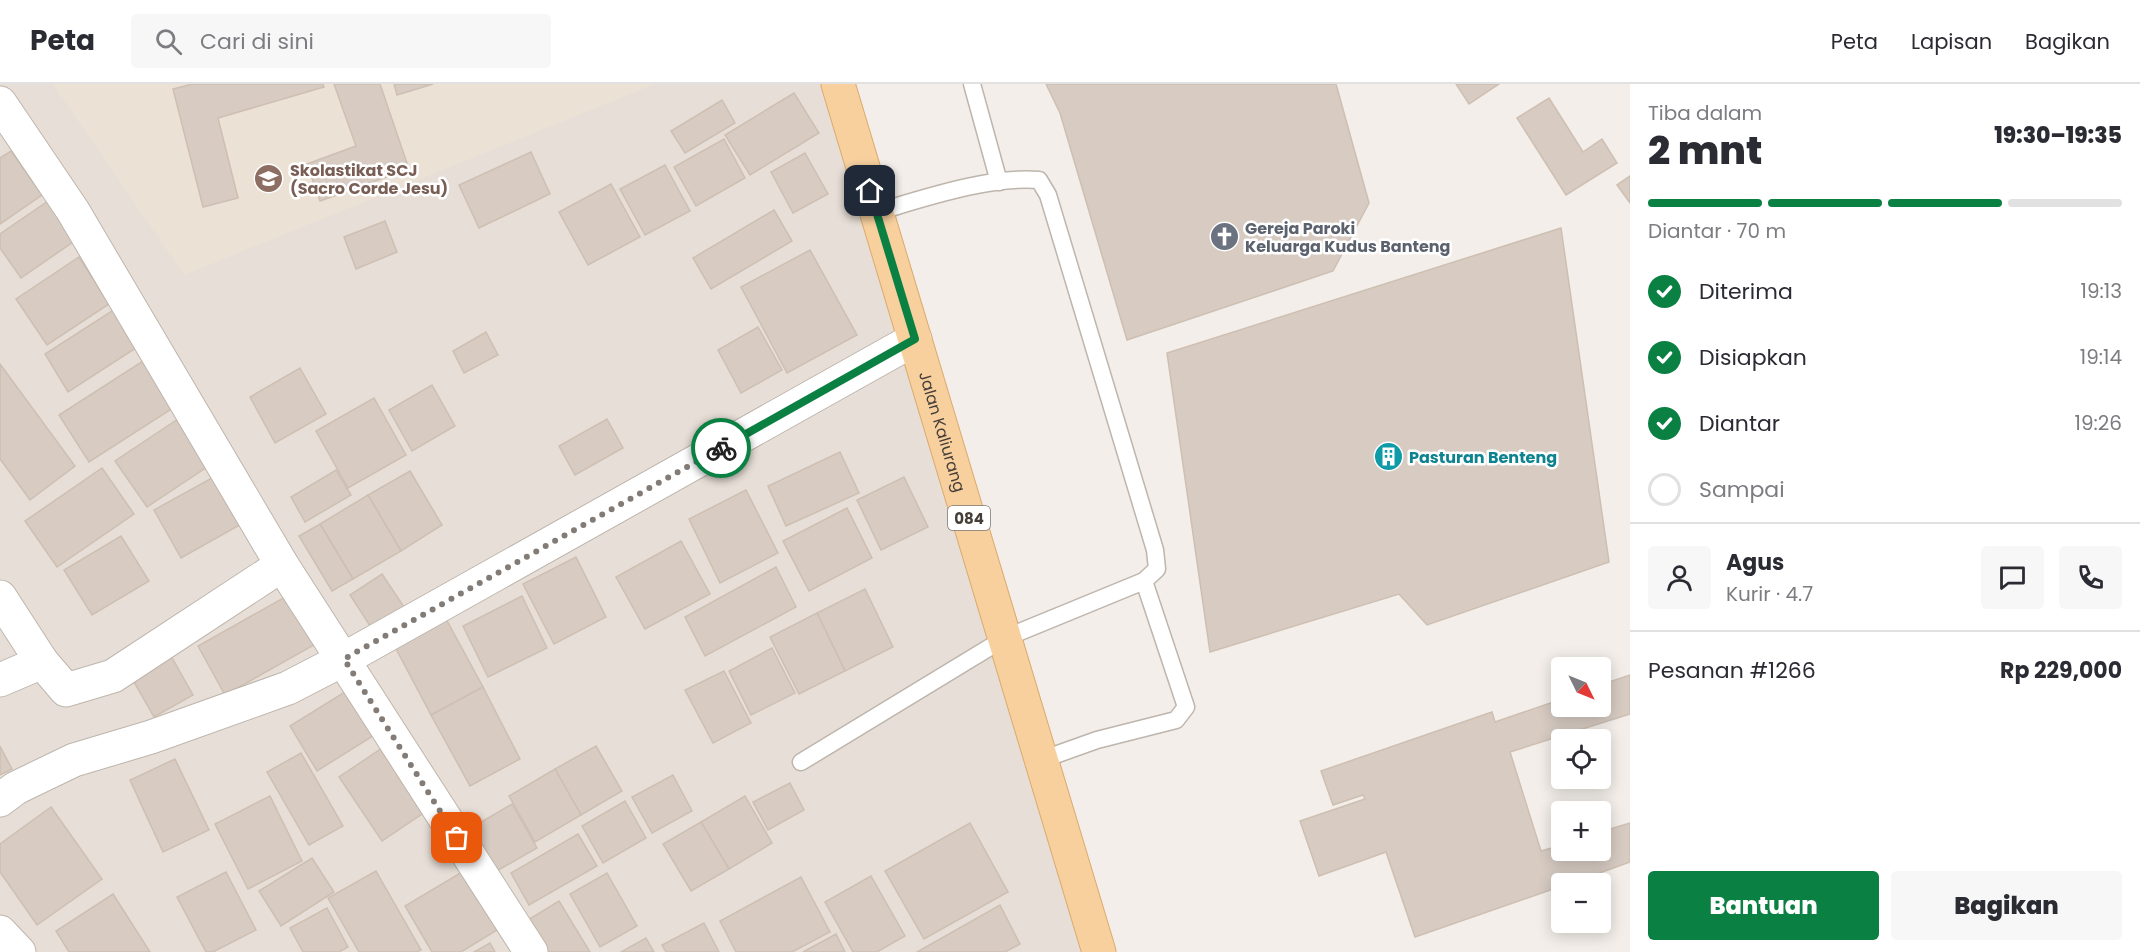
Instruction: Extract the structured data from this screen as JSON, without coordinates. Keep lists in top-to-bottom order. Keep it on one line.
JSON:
{"streets":{"main road":["Jalan Kaliurang","084"]},"places":{"school or university":["Skolastikat SCJ (Sacro Corde Jesu)"],"church":["Gereja Paroki Keluarga Kudus Banteng"],"building":["Pasturan Benteng"]},"north":"bottom right","page":{"header":"Peta","search":"Cari di sini","nav":["Peta","Lapisan","Bagikan"],"heading":["2 mnt","Tiba dalam","19:30–19:35"],"panel":["Agus","Kurir · 4.7","Pesanan #1266","Rp 229,000"],"bar":"Diantar · 70 m","list":[["Diterima","19:13"],["Disiapkan","19:14"],["Diantar","19:26"],"Sampai"],"map_buttons":["+","−"],"buttons":["Bantuan","Bagikan"]}}
